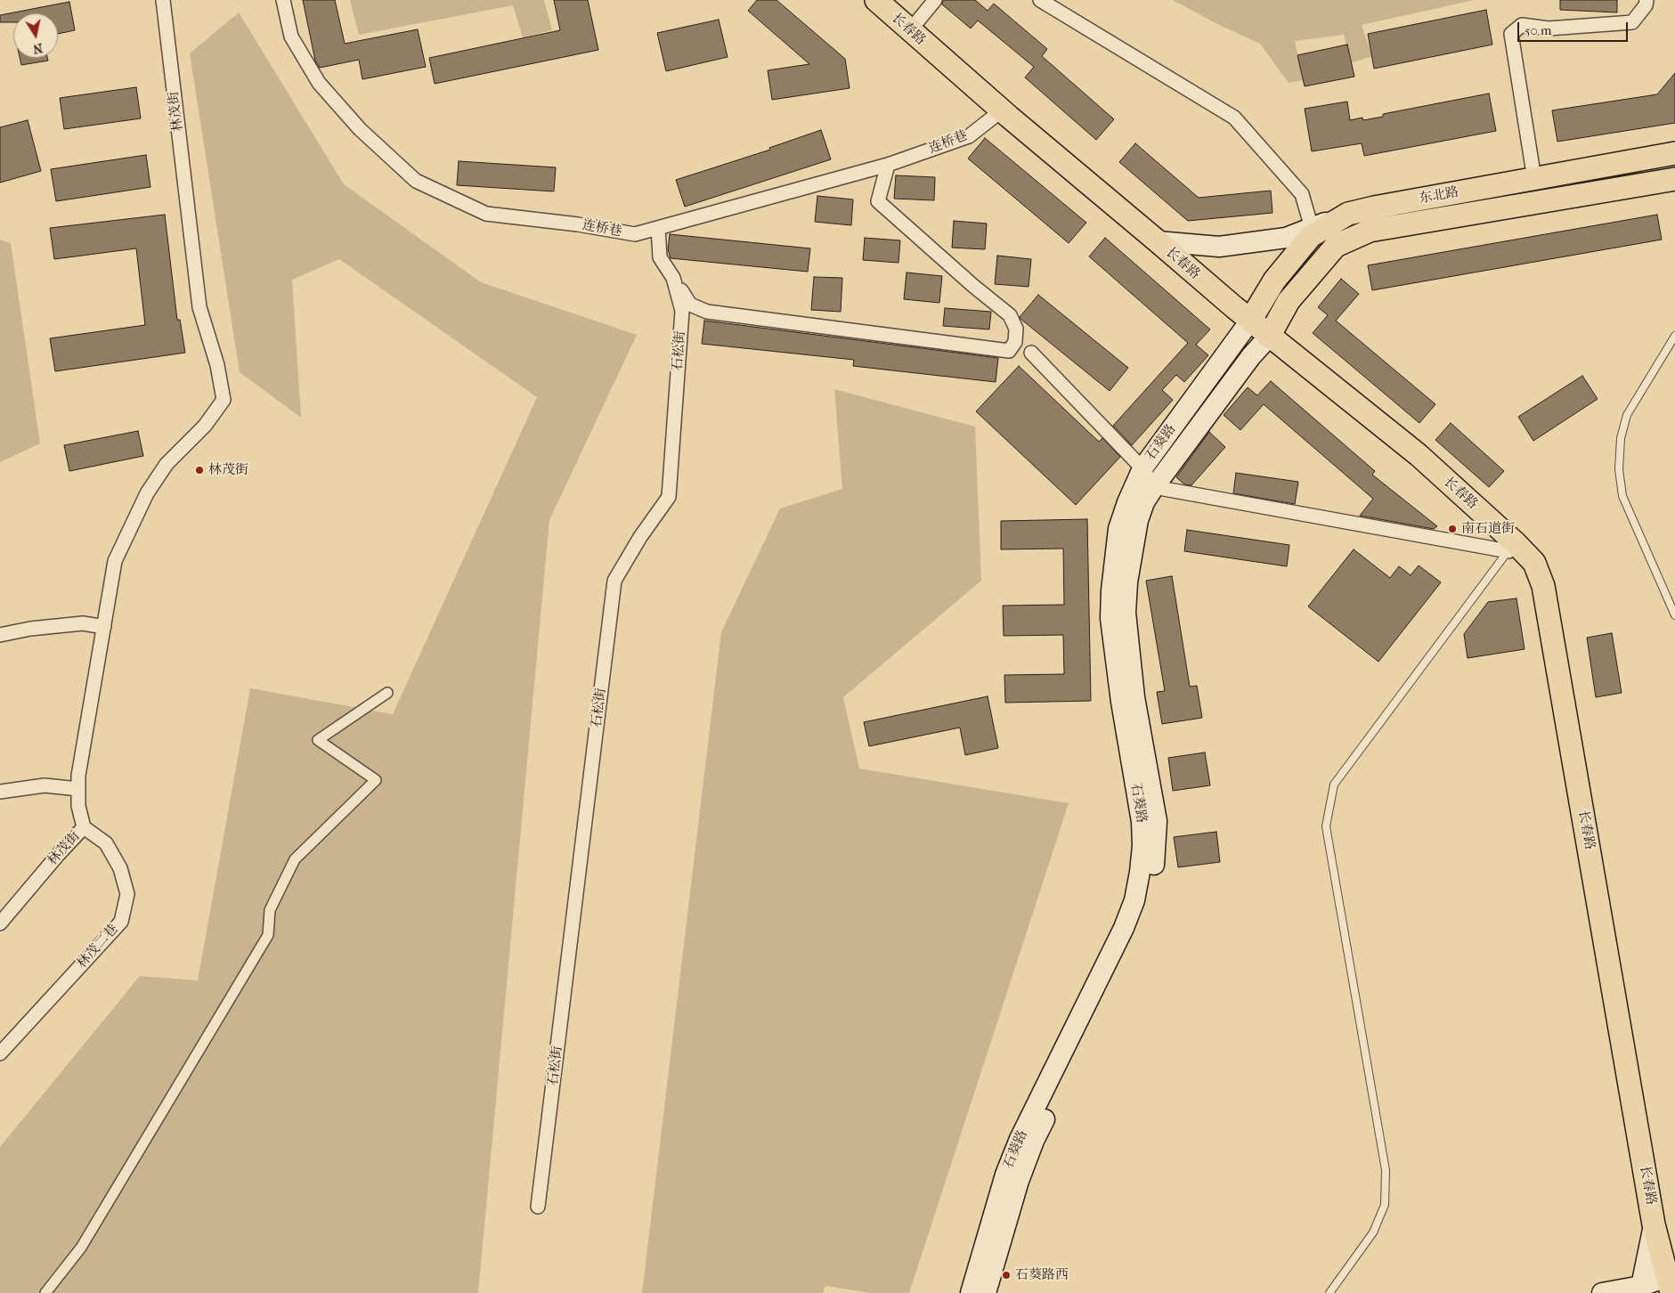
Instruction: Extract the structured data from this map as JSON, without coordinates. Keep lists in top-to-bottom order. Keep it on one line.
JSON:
{"streets":{"main road":["长春路","东北路","石葵路"],"street":["林茂街","连桥巷","石松街","林茂二巷"]},"crossings":[["长春路","连桥巷"],["长春路","东北路"],["长春路","石葵路"],["林茂街","林茂二巷"],["连桥巷","石松街"],["东北路","石葵路"]],"places":["林茂街","南石道街","石葵路西"],"scale_bar":"50 m","north":"bottom"}
